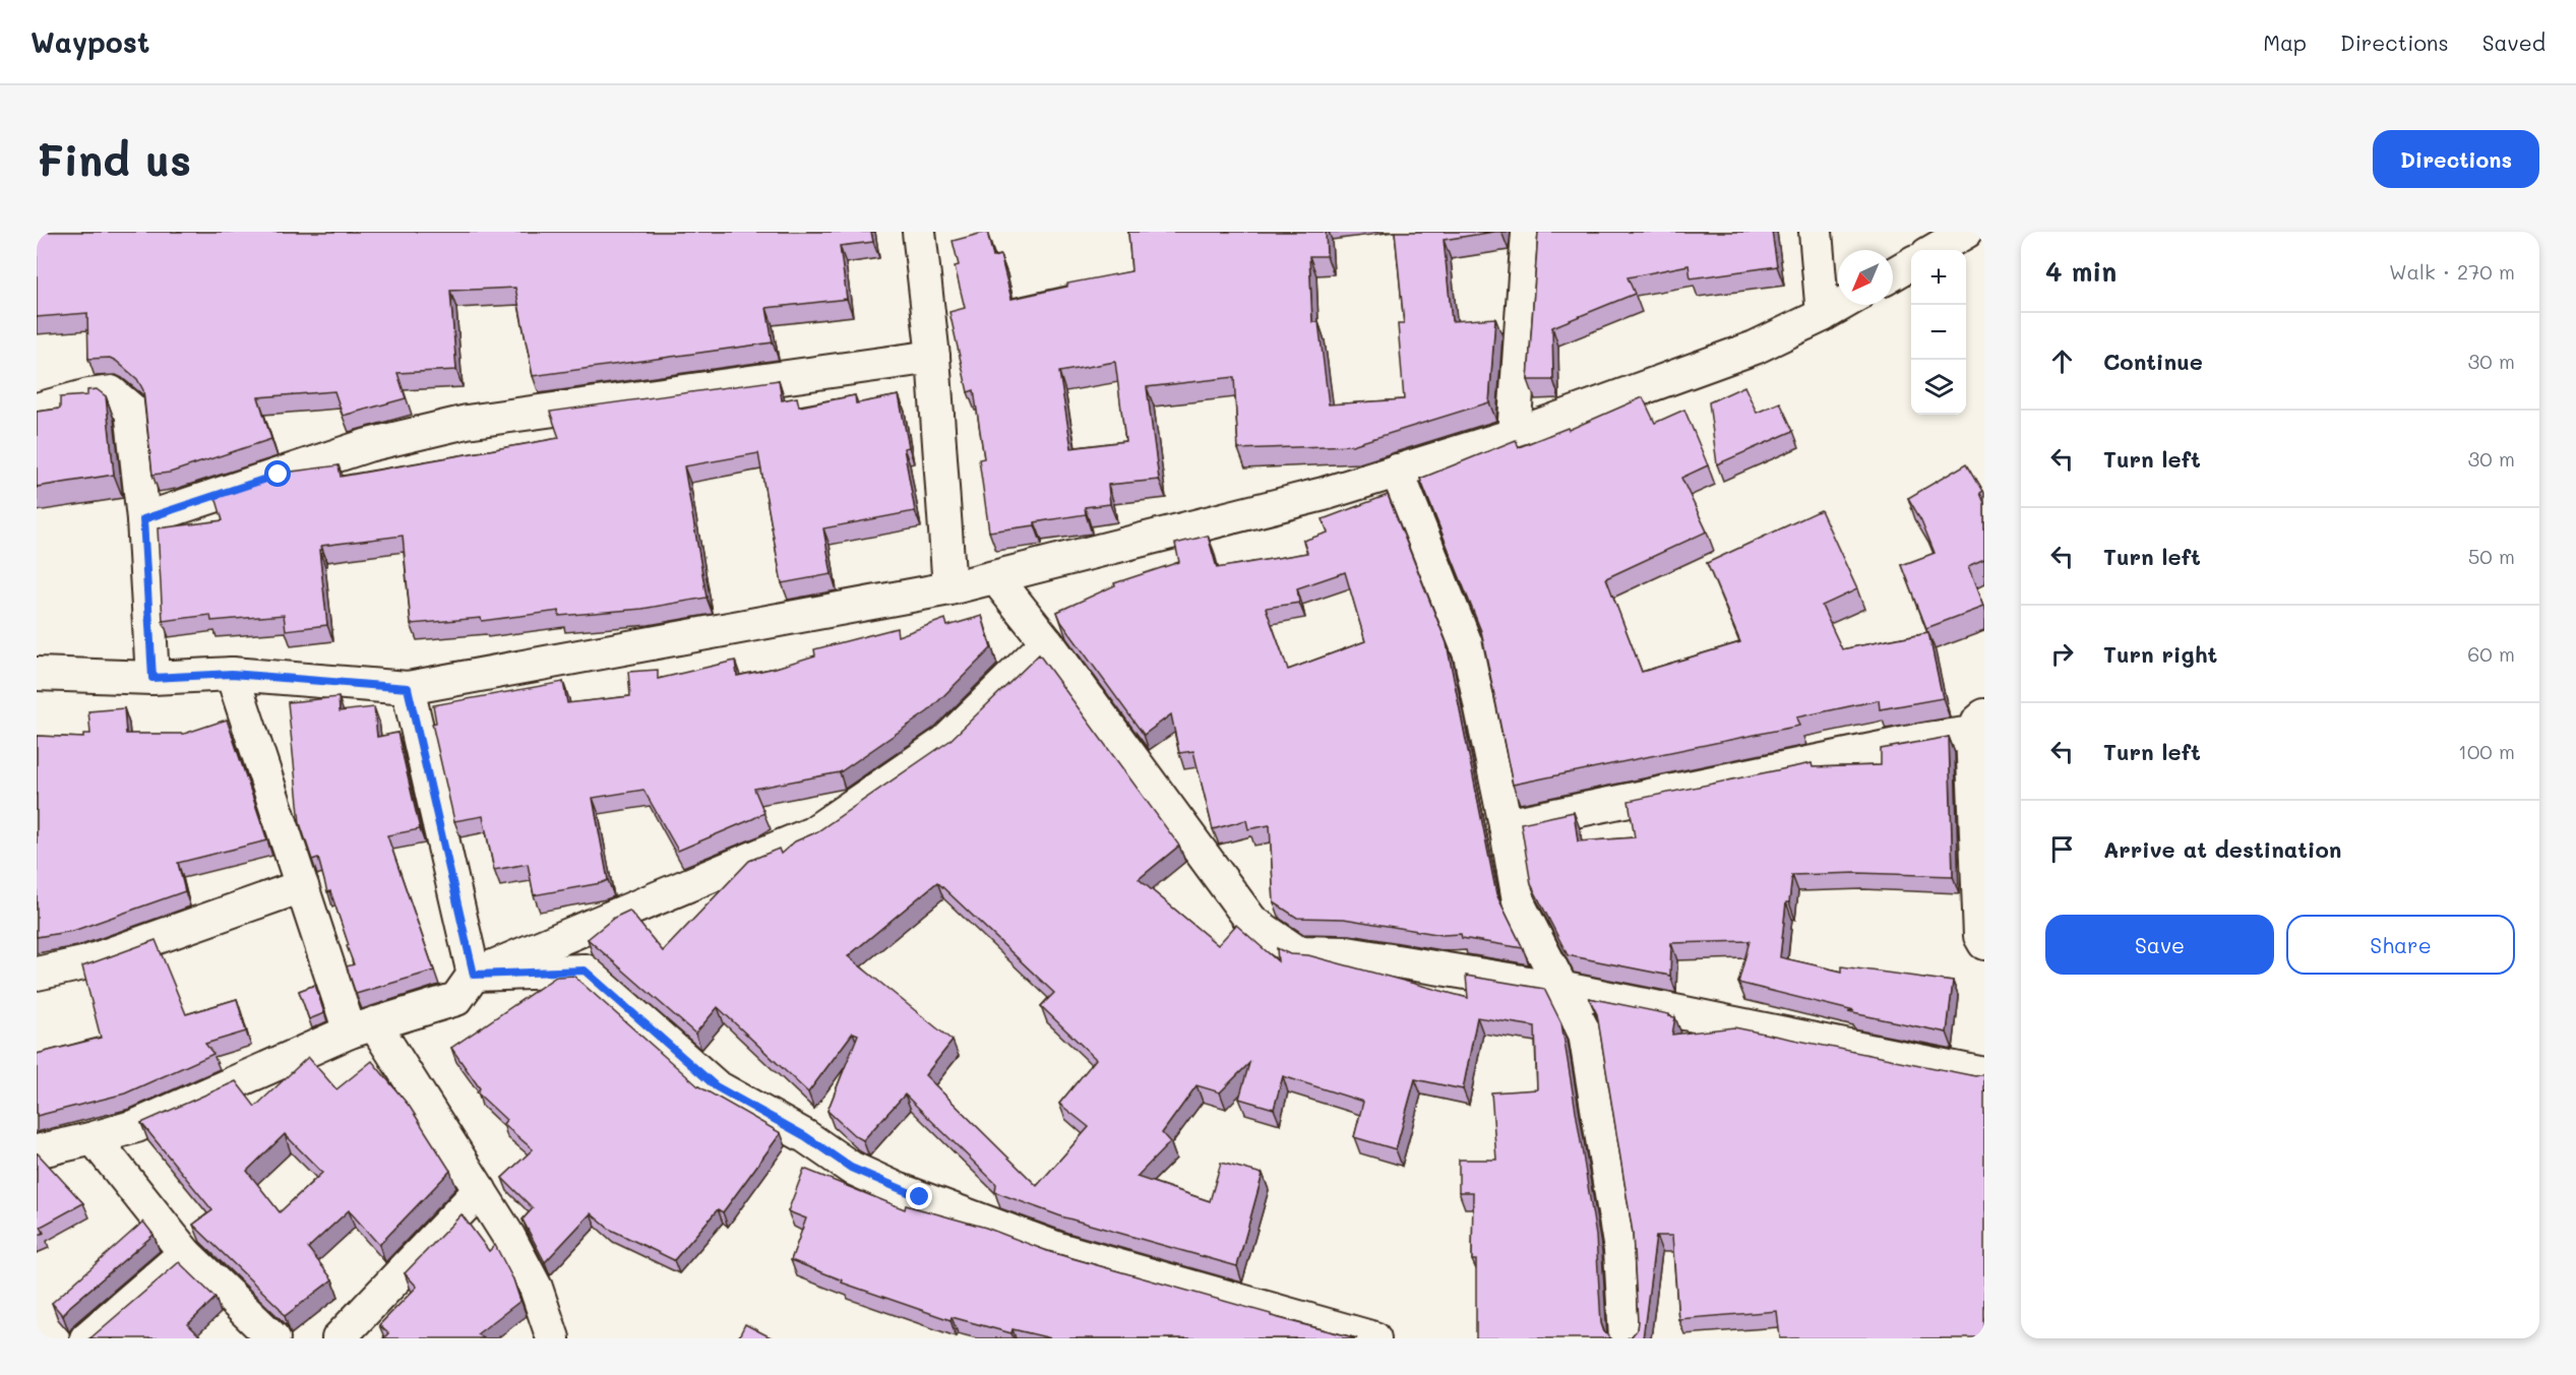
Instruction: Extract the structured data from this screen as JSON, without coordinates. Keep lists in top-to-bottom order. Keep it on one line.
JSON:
{"north":"bottom left","page":{"header":"Waypost","nav":["Map","Directions","Saved"],"buttons":["Directions",["Save","Share"]],"title":"Find us","heading":["4 min","Walk · 270 m"],"map_buttons":["+","−"],"list":[["Continue","30 m"],["Turn left","30 m"],["Turn left","50 m"],["Turn right","60 m"],["Turn left","100 m"],"Arrive at destination"]}}
